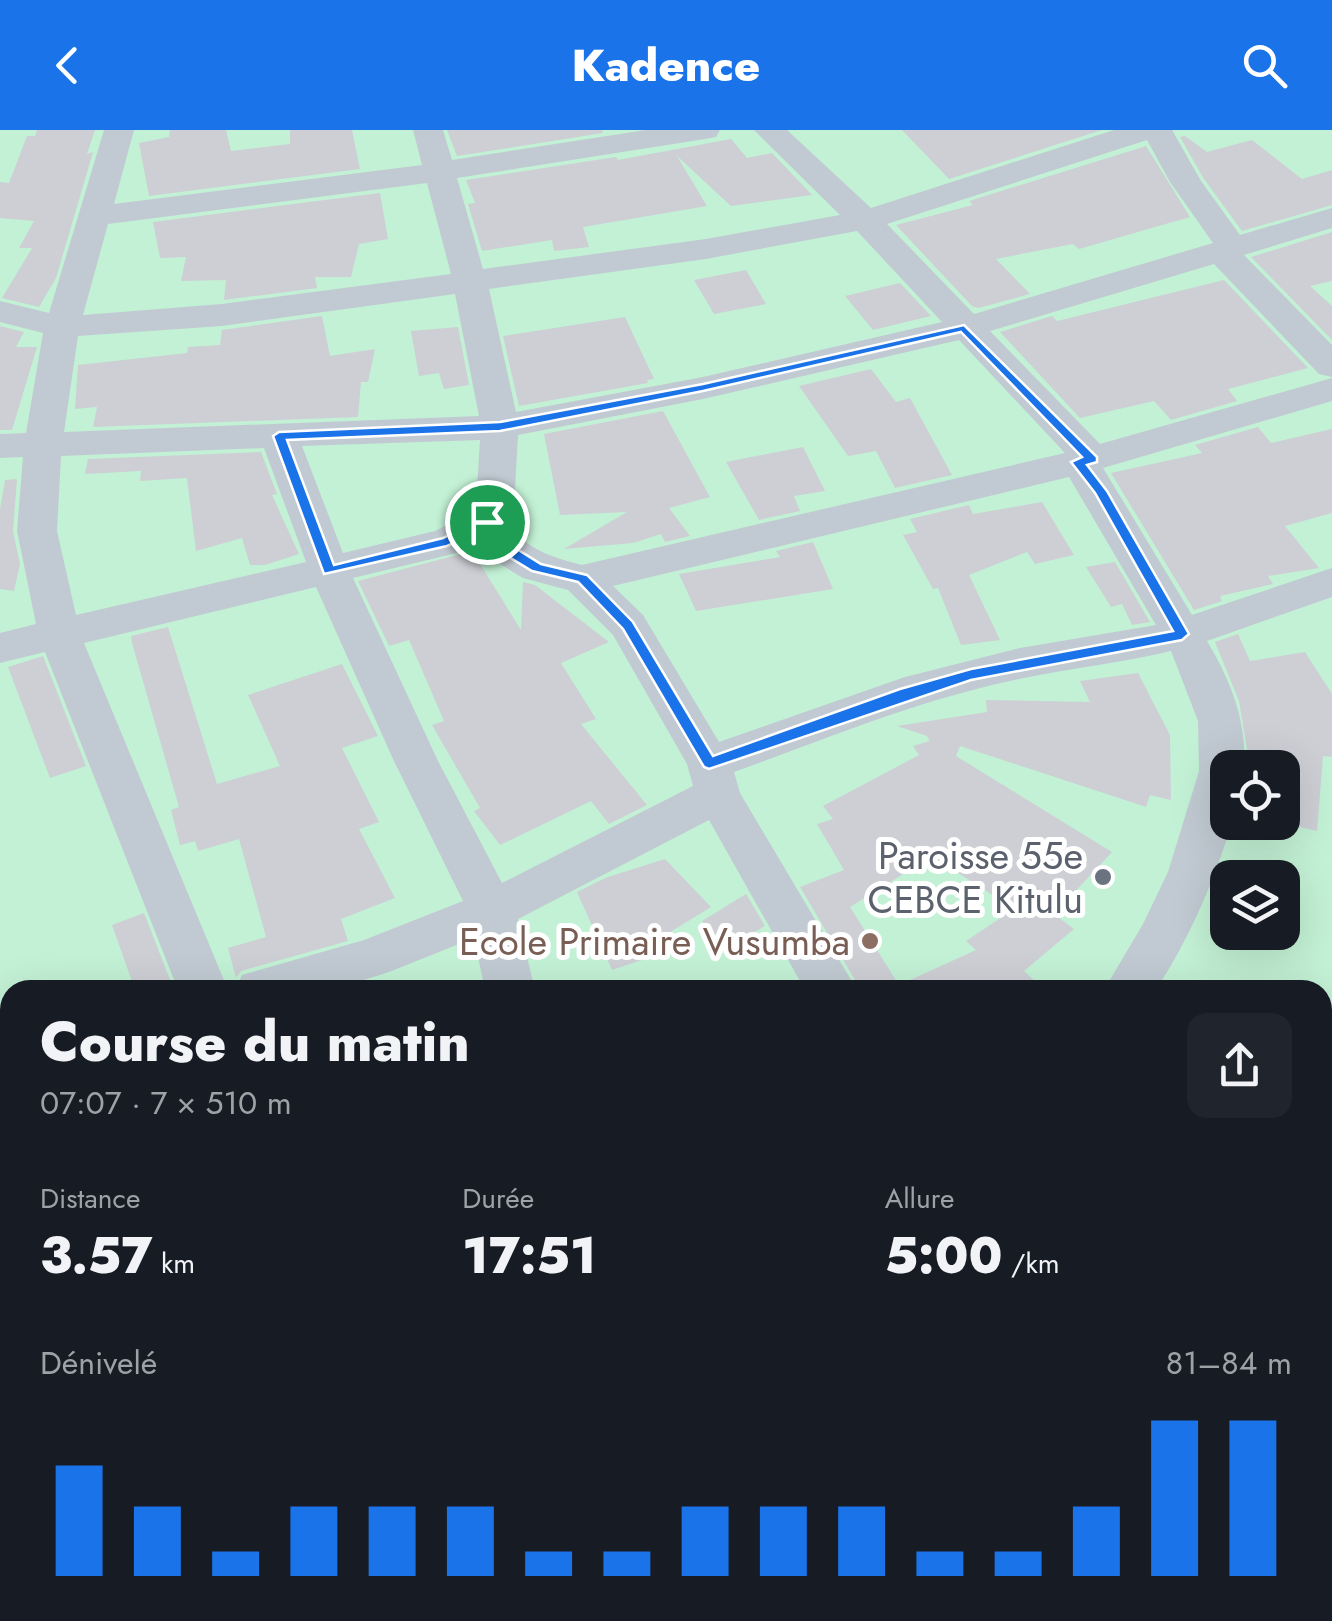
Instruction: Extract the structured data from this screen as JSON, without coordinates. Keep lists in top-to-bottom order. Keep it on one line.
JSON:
{"places":["Paroisse 55e CEBCE Kitulu","Ecole Primaire Vusumba"],"page":{"header":"Kadence","heading":["Course du matin","07:07 · 7 × 510 m"],"stats":[["Distance","3.57 km"],["Durée","17:51"],["Allure","5:00 /km"]],"chart":["Dénivelé","81–84 m"]}}
